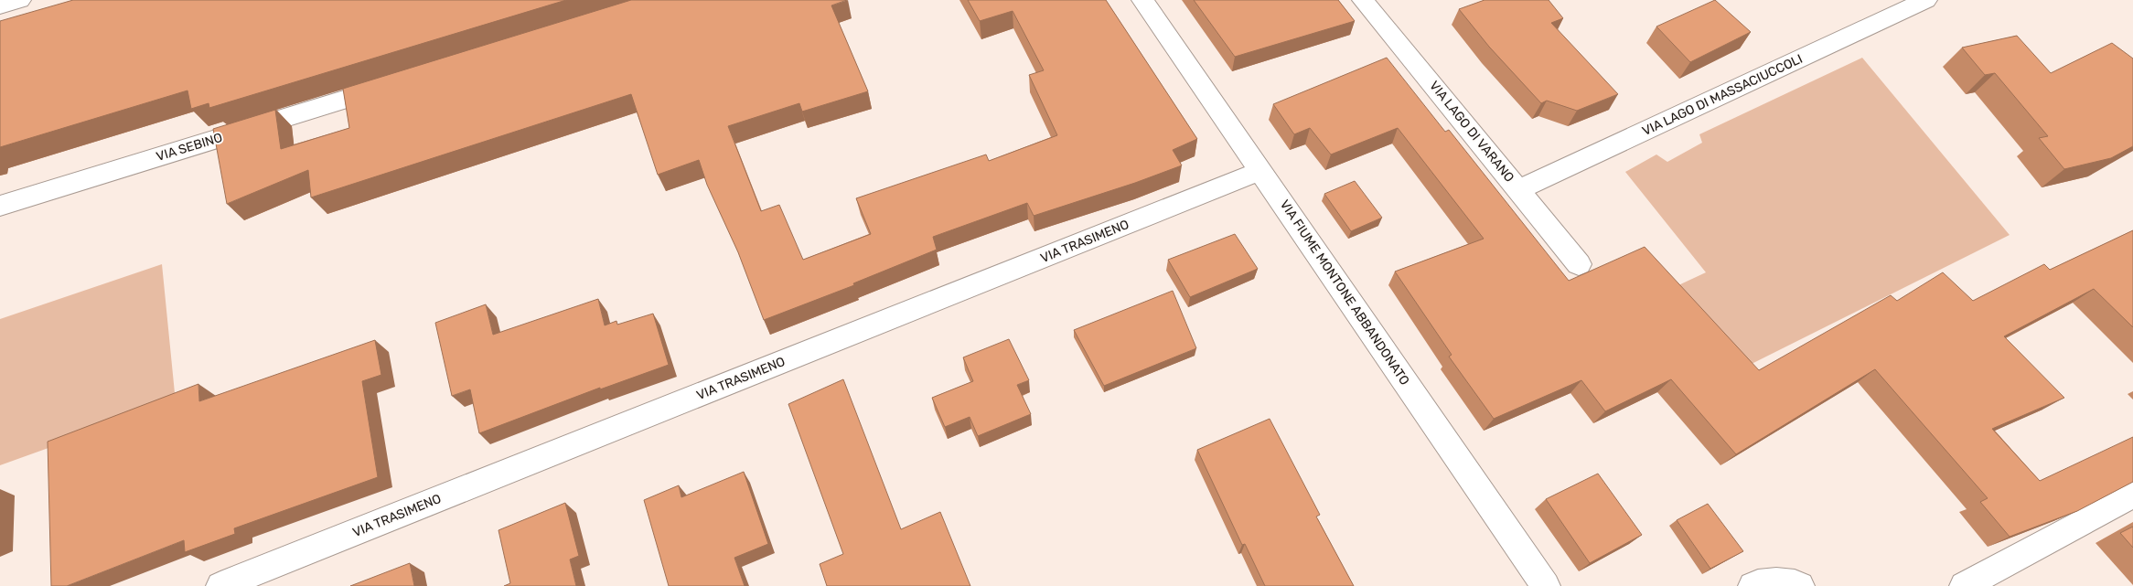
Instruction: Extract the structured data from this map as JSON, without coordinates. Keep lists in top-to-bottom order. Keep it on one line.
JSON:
{"streets":{"street":["VIA LAGO DI MASSACIUCCOLI","VIA LAGO DI VARANO","VIA SEBINO","VIA TRASIMENO","VIA FIUME MONTONE ABBANDONATO"]},"crossings":[["VIA LAGO DI MASSACIUCCOLI","VIA LAGO DI VARANO"],["VIA TRASIMENO","VIA FIUME MONTONE ABBANDONATO"]]}
